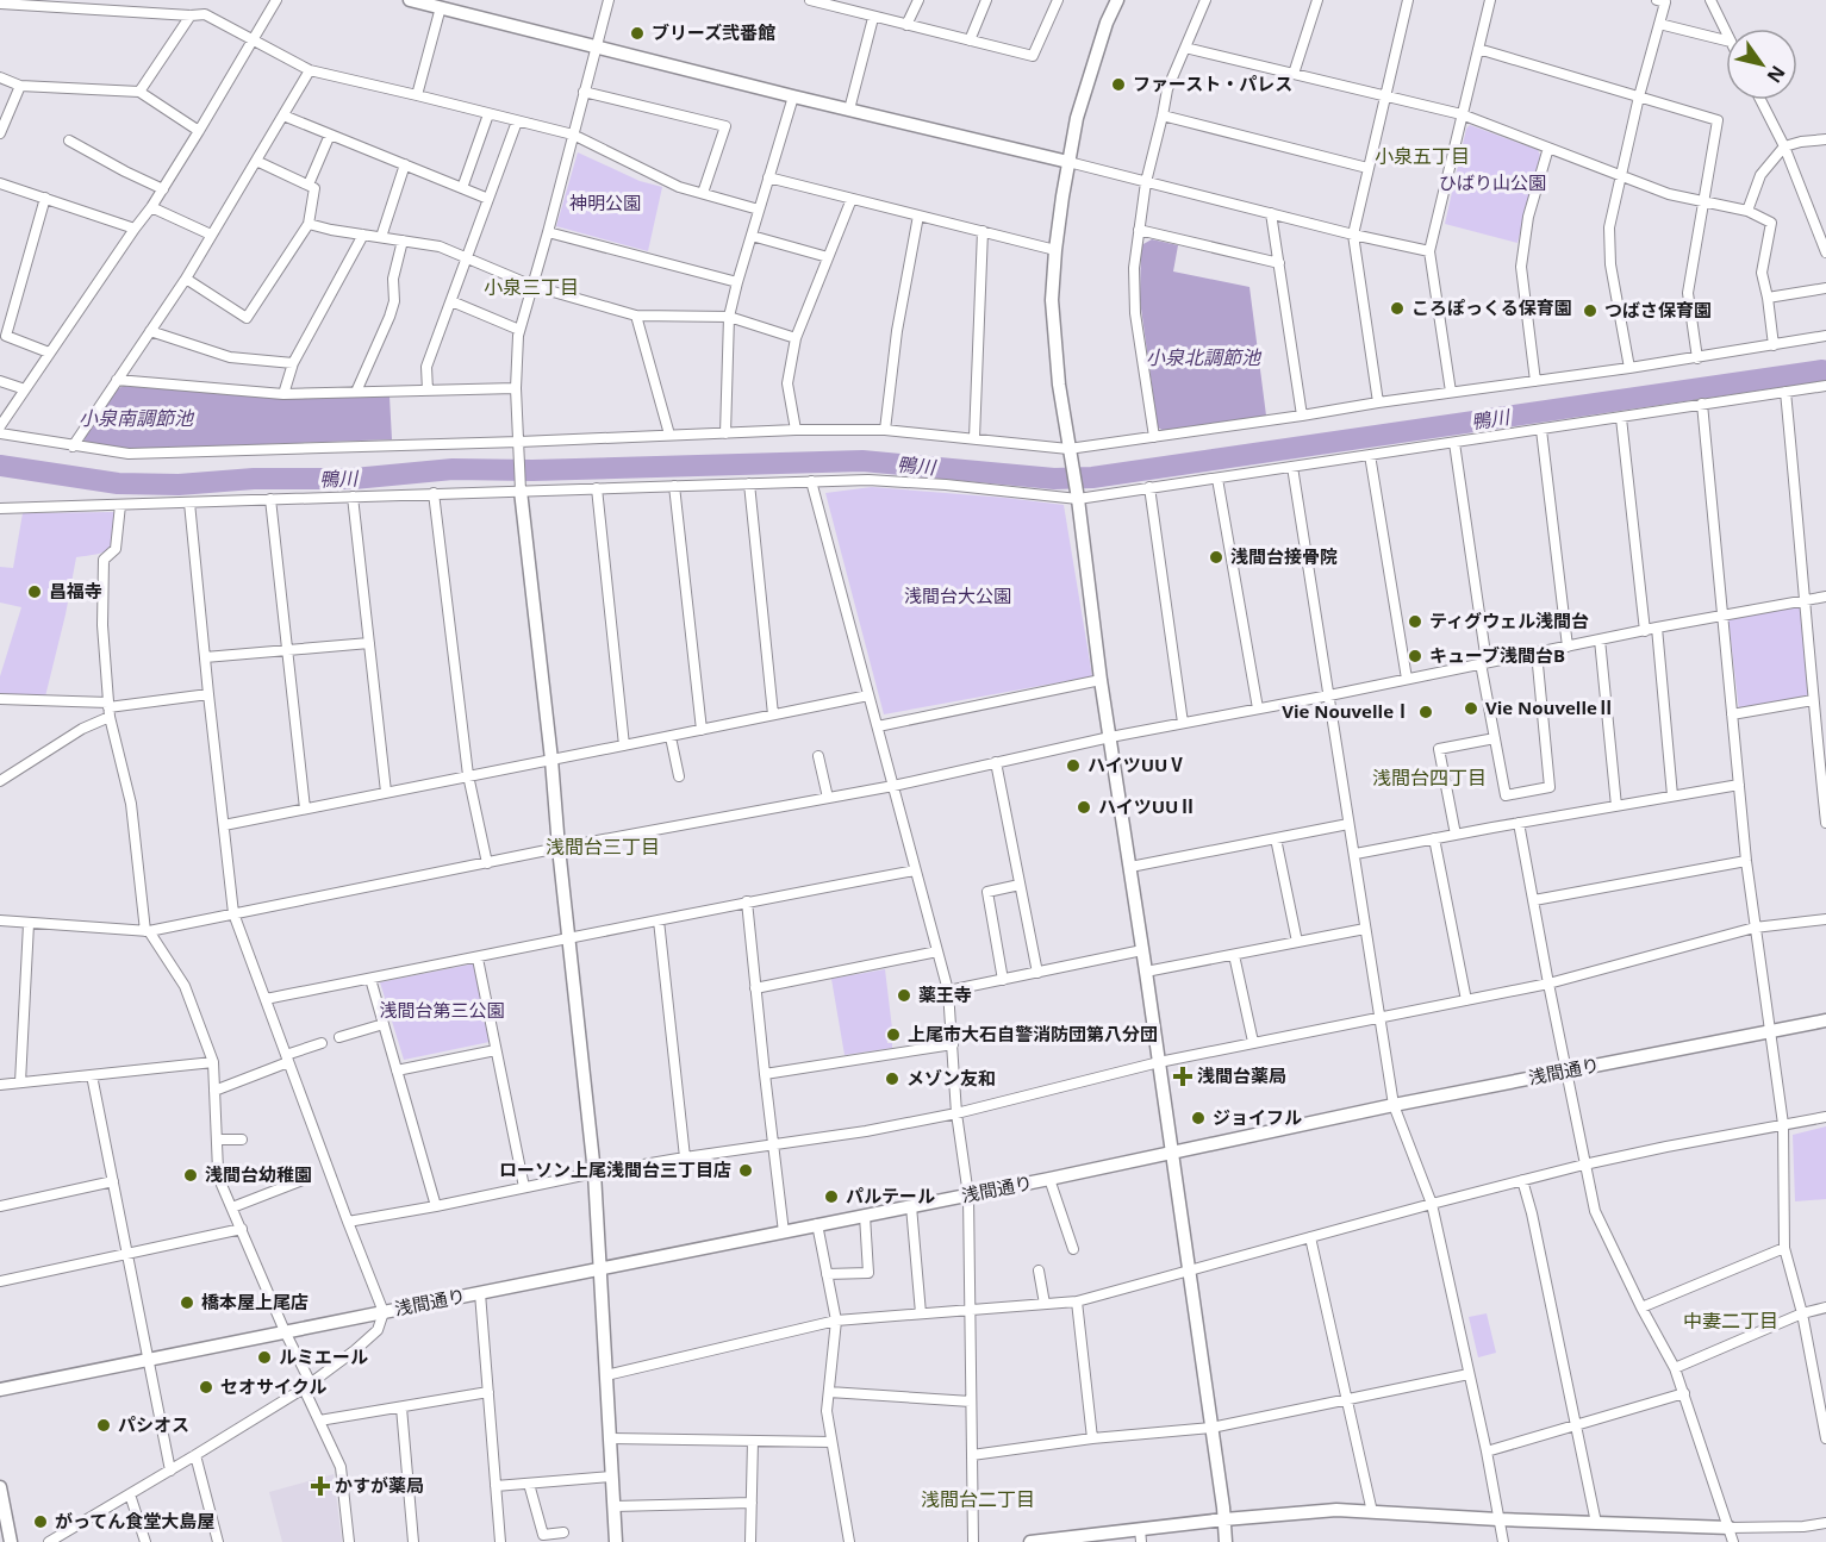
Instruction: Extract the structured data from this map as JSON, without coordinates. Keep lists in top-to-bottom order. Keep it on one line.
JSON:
{"streets":{"street":["浅間通り"]},"districts":["小泉五丁目","小泉三丁目","浅間台四丁目","浅間台三丁目","中妻二丁目","浅間台二丁目"],"water":["小泉北調節池","小泉南調節池","鴨川"],"parks":["ひばり山公園","神明公園","浅間台大公園","浅間台第三公園"],"places":{"other":["ブリーズ弐番館","ファースト・パレス","ころぽっくる保育園","つばさ保育園","浅間台接骨院","昌福寺","ティグウェル浅間台","キューブ浅間台B","Vie NouvelleⅡ","Vie NouvelleⅠ","ハイツUUⅤ","ハイツUUⅡ","薬王寺","上尾市大石自警消防団第八分団","メゾン友和","ジョイフル","ローソン上尾浅間台三丁目店","浅間台幼稚園","パルテール","橋本屋上尾店","ルミエール","セオサイクル","パシオス","がってん食堂大島屋"],"health":["浅間台薬局","かすが薬局"]},"north":"bottom right"}
